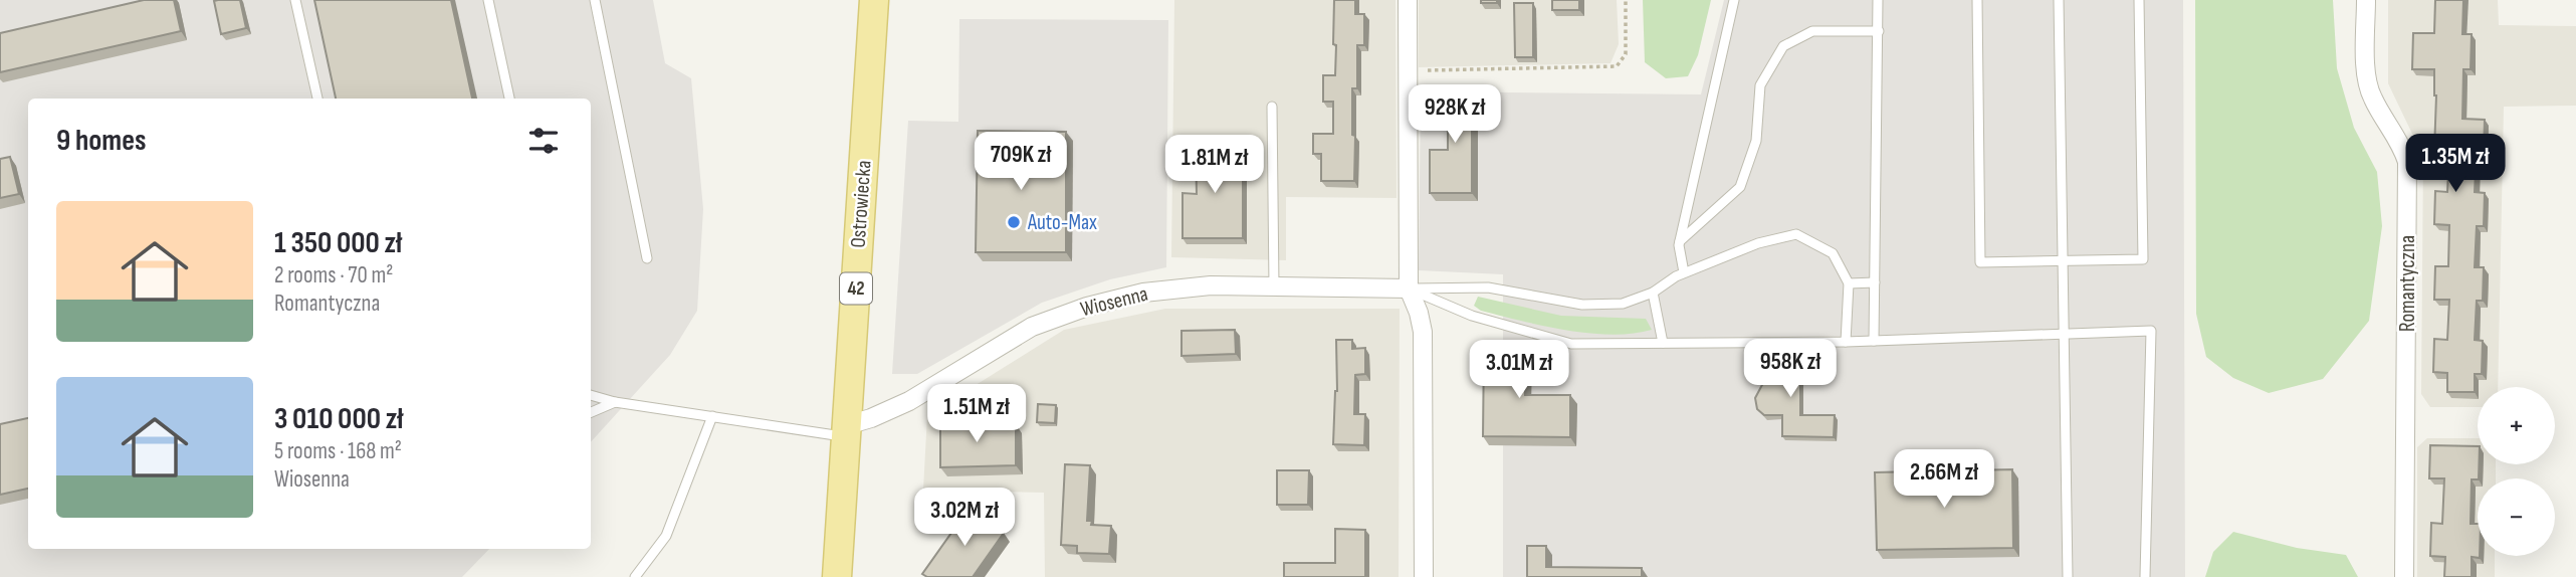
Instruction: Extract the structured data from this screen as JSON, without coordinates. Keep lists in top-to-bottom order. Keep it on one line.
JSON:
{"streets":{"main road":["Ostrowiecka","42"],"street":["Romantyczna","Wiosenna"]},"crossings":[["Ostrowiecka","Wiosenna"]],"places":["Auto-Max"],"page":{"price":["928K zł","709K zł","1.35M zł","1.81M zł","958K zł","3.01M zł","1.51M zł","2.66M zł","3.02M zł"],"heading":"9 homes","list":[{"name":"1 350 000 zł","note":"2 rooms · 70 m² · Romantyczna"},{"name":"3 010 000 zł","note":"5 rooms · 168 m² · Wiosenna"}],"map_buttons":["+","−"]}}
